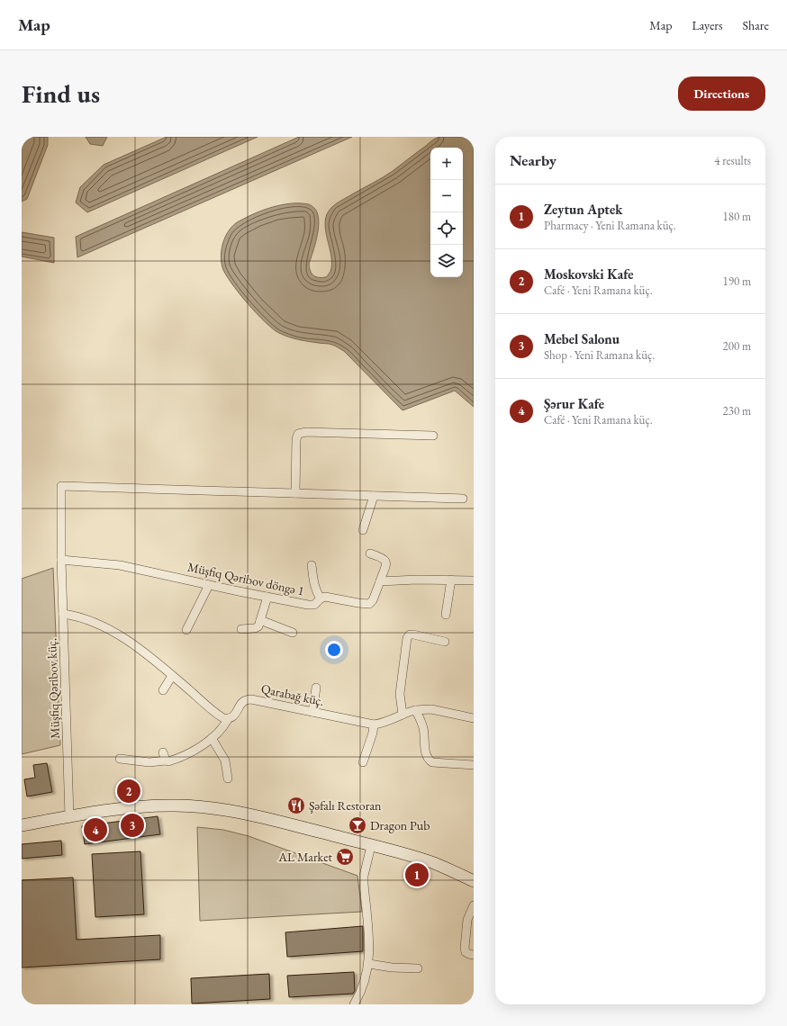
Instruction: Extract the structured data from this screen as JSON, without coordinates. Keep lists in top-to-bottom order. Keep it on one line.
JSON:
{"streets":{"street":["Müşfiq Qəribov döngə 1","Müşfiq Qəribov küç.","Qarabağ küç."]},"crossings":[["Müşfiq Qəribov döngə 1","Müşfiq Qəribov küç."]],"places":{"restaurant":["Şəfalı Restoran"],"bar":["Dragon Pub"],"supermarket":["AL Market"]},"page":{"header":"Map","nav":["Map","Layers","Share"],"buttons":"Directions","title":"Find us","heading":["Nearby","4 results"],"map_buttons":["+","−"],"list":[{"mark":"1","name":"Zeytun Aptek","note":"Pharmacy · Yeni Ramana küç.","value":"180 m"},{"mark":"2","name":"Moskovski Kafe","note":"Café · Yeni Ramana küç.","value":"190 m"},{"mark":"3","name":"Mebel Salonu","note":"Shop · Yeni Ramana küç.","value":"200 m"},{"mark":"4","name":"Şərur Kafe","note":"Café · Yeni Ramana küç.","value":"230 m"}],"pins":["2","3","4","1"]}}
